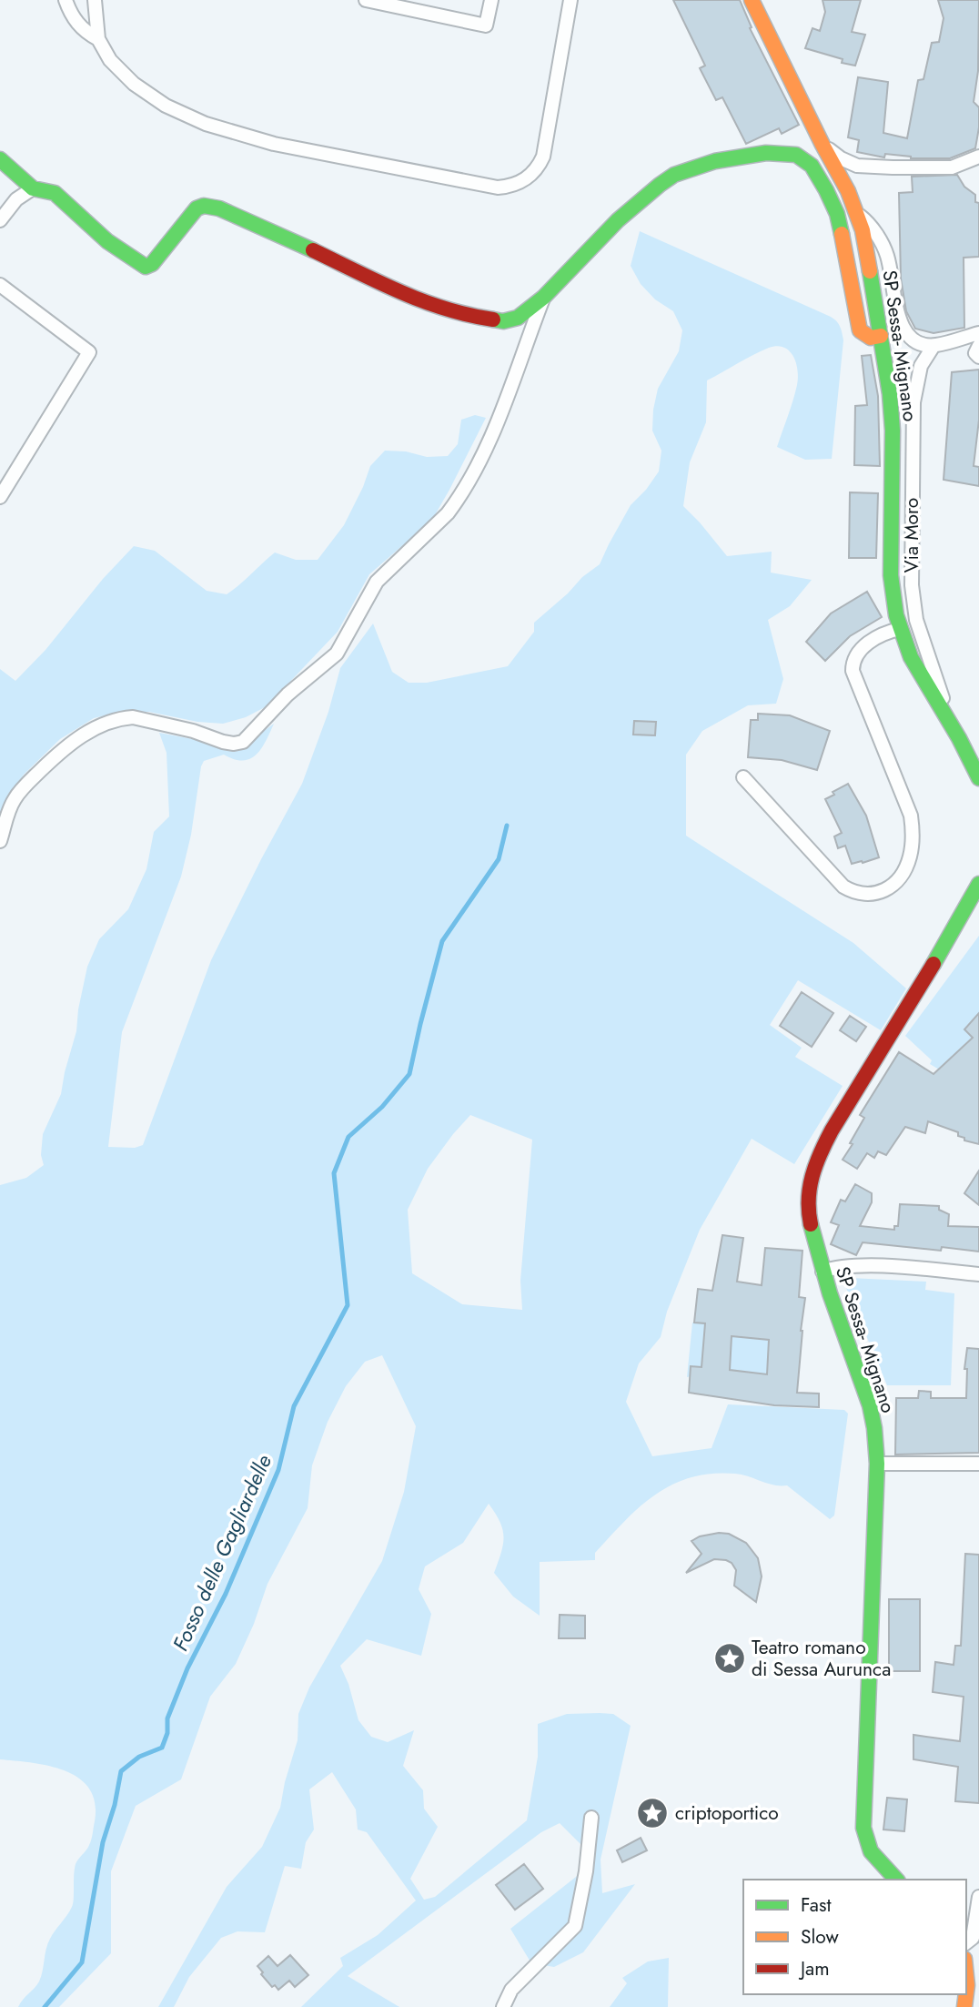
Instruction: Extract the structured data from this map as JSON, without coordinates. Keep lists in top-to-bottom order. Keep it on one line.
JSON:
{"streets":{"street":["SP Sessa- Mignano","Via Moro"]},"crossings":[["SP Sessa- Mignano","Via Moro"]],"water":["Fosso delle Gagliardelle"],"places":{"place":["Teatro romano di Sessa Aurunca","criptoportico"]},"legend":["Fast","Slow","Jam"]}
